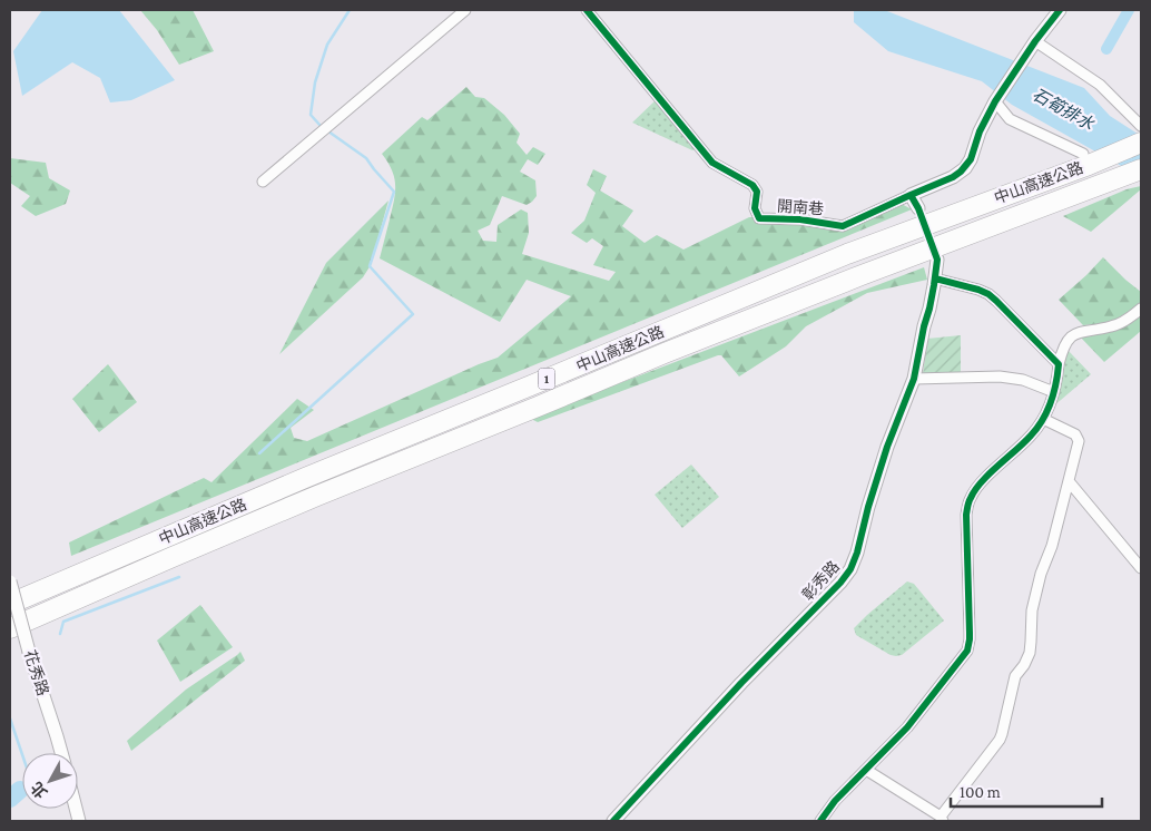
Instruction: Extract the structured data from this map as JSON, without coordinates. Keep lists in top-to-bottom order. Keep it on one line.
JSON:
{"streets":{"highway":["中山高速公路","1"],"street":["開南巷","彰秀路","花秀路"]},"water":["石筍排水"],"scale_bar":"100 m","north":"bottom left"}
